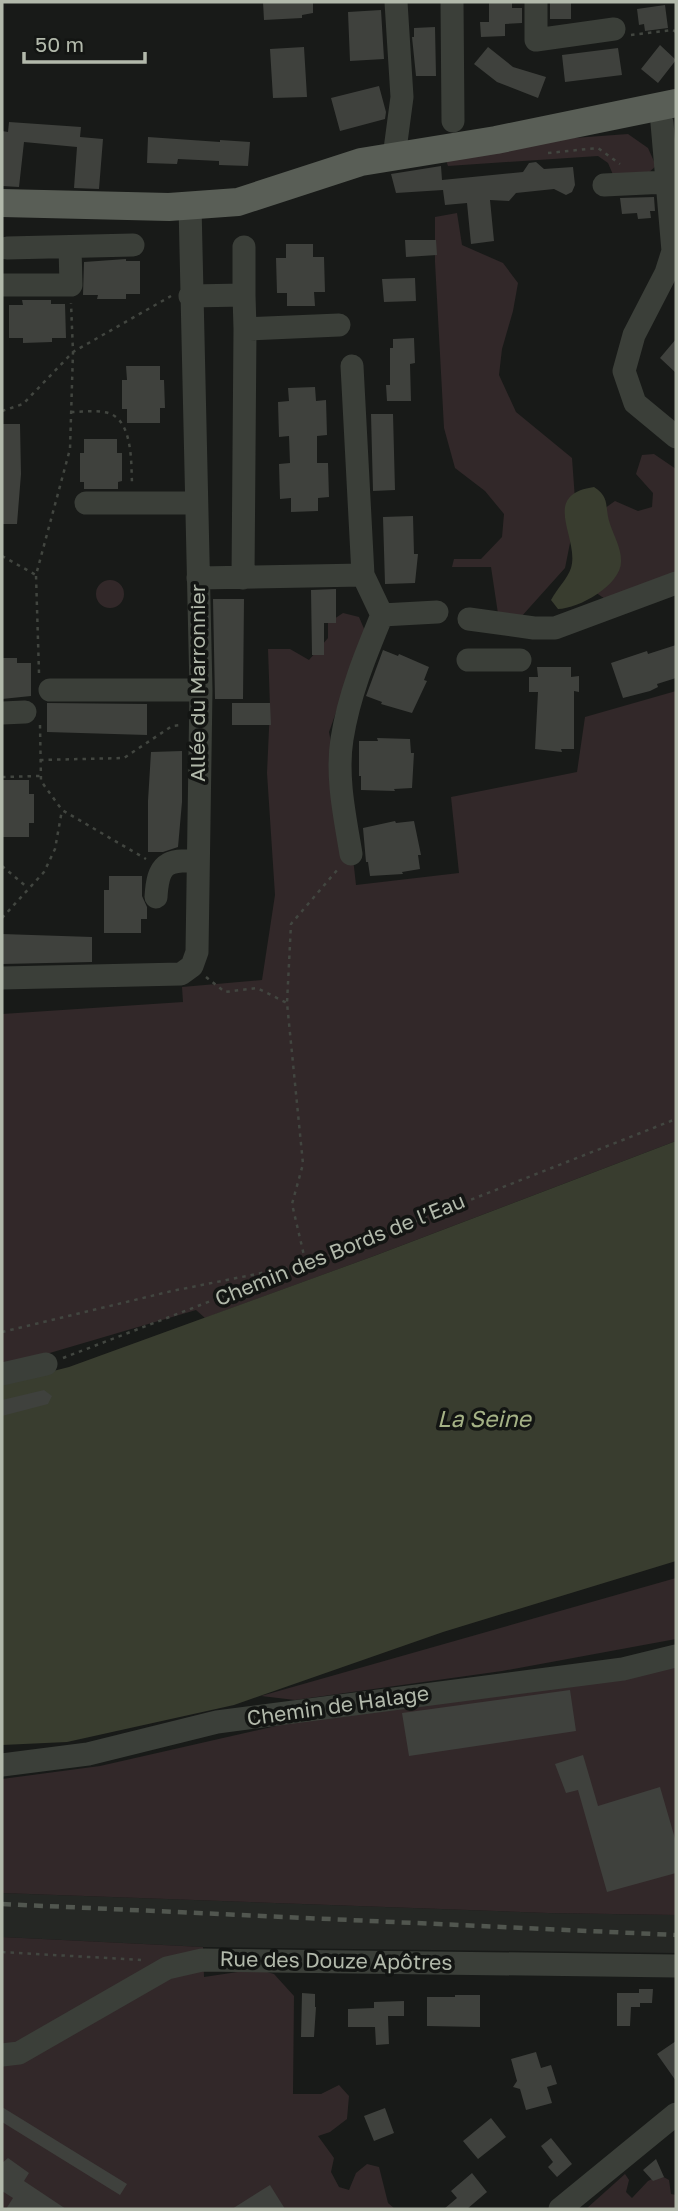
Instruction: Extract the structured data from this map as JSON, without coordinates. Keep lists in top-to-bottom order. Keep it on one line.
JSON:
{"streets":{"street":["Allée du Marronnier","Chemin de Halage","Rue des Douze Apôtres"],"path":["Chemin des Bords de l’Eau"]},"water":["La Seine"],"scale_bar":"50 m"}
